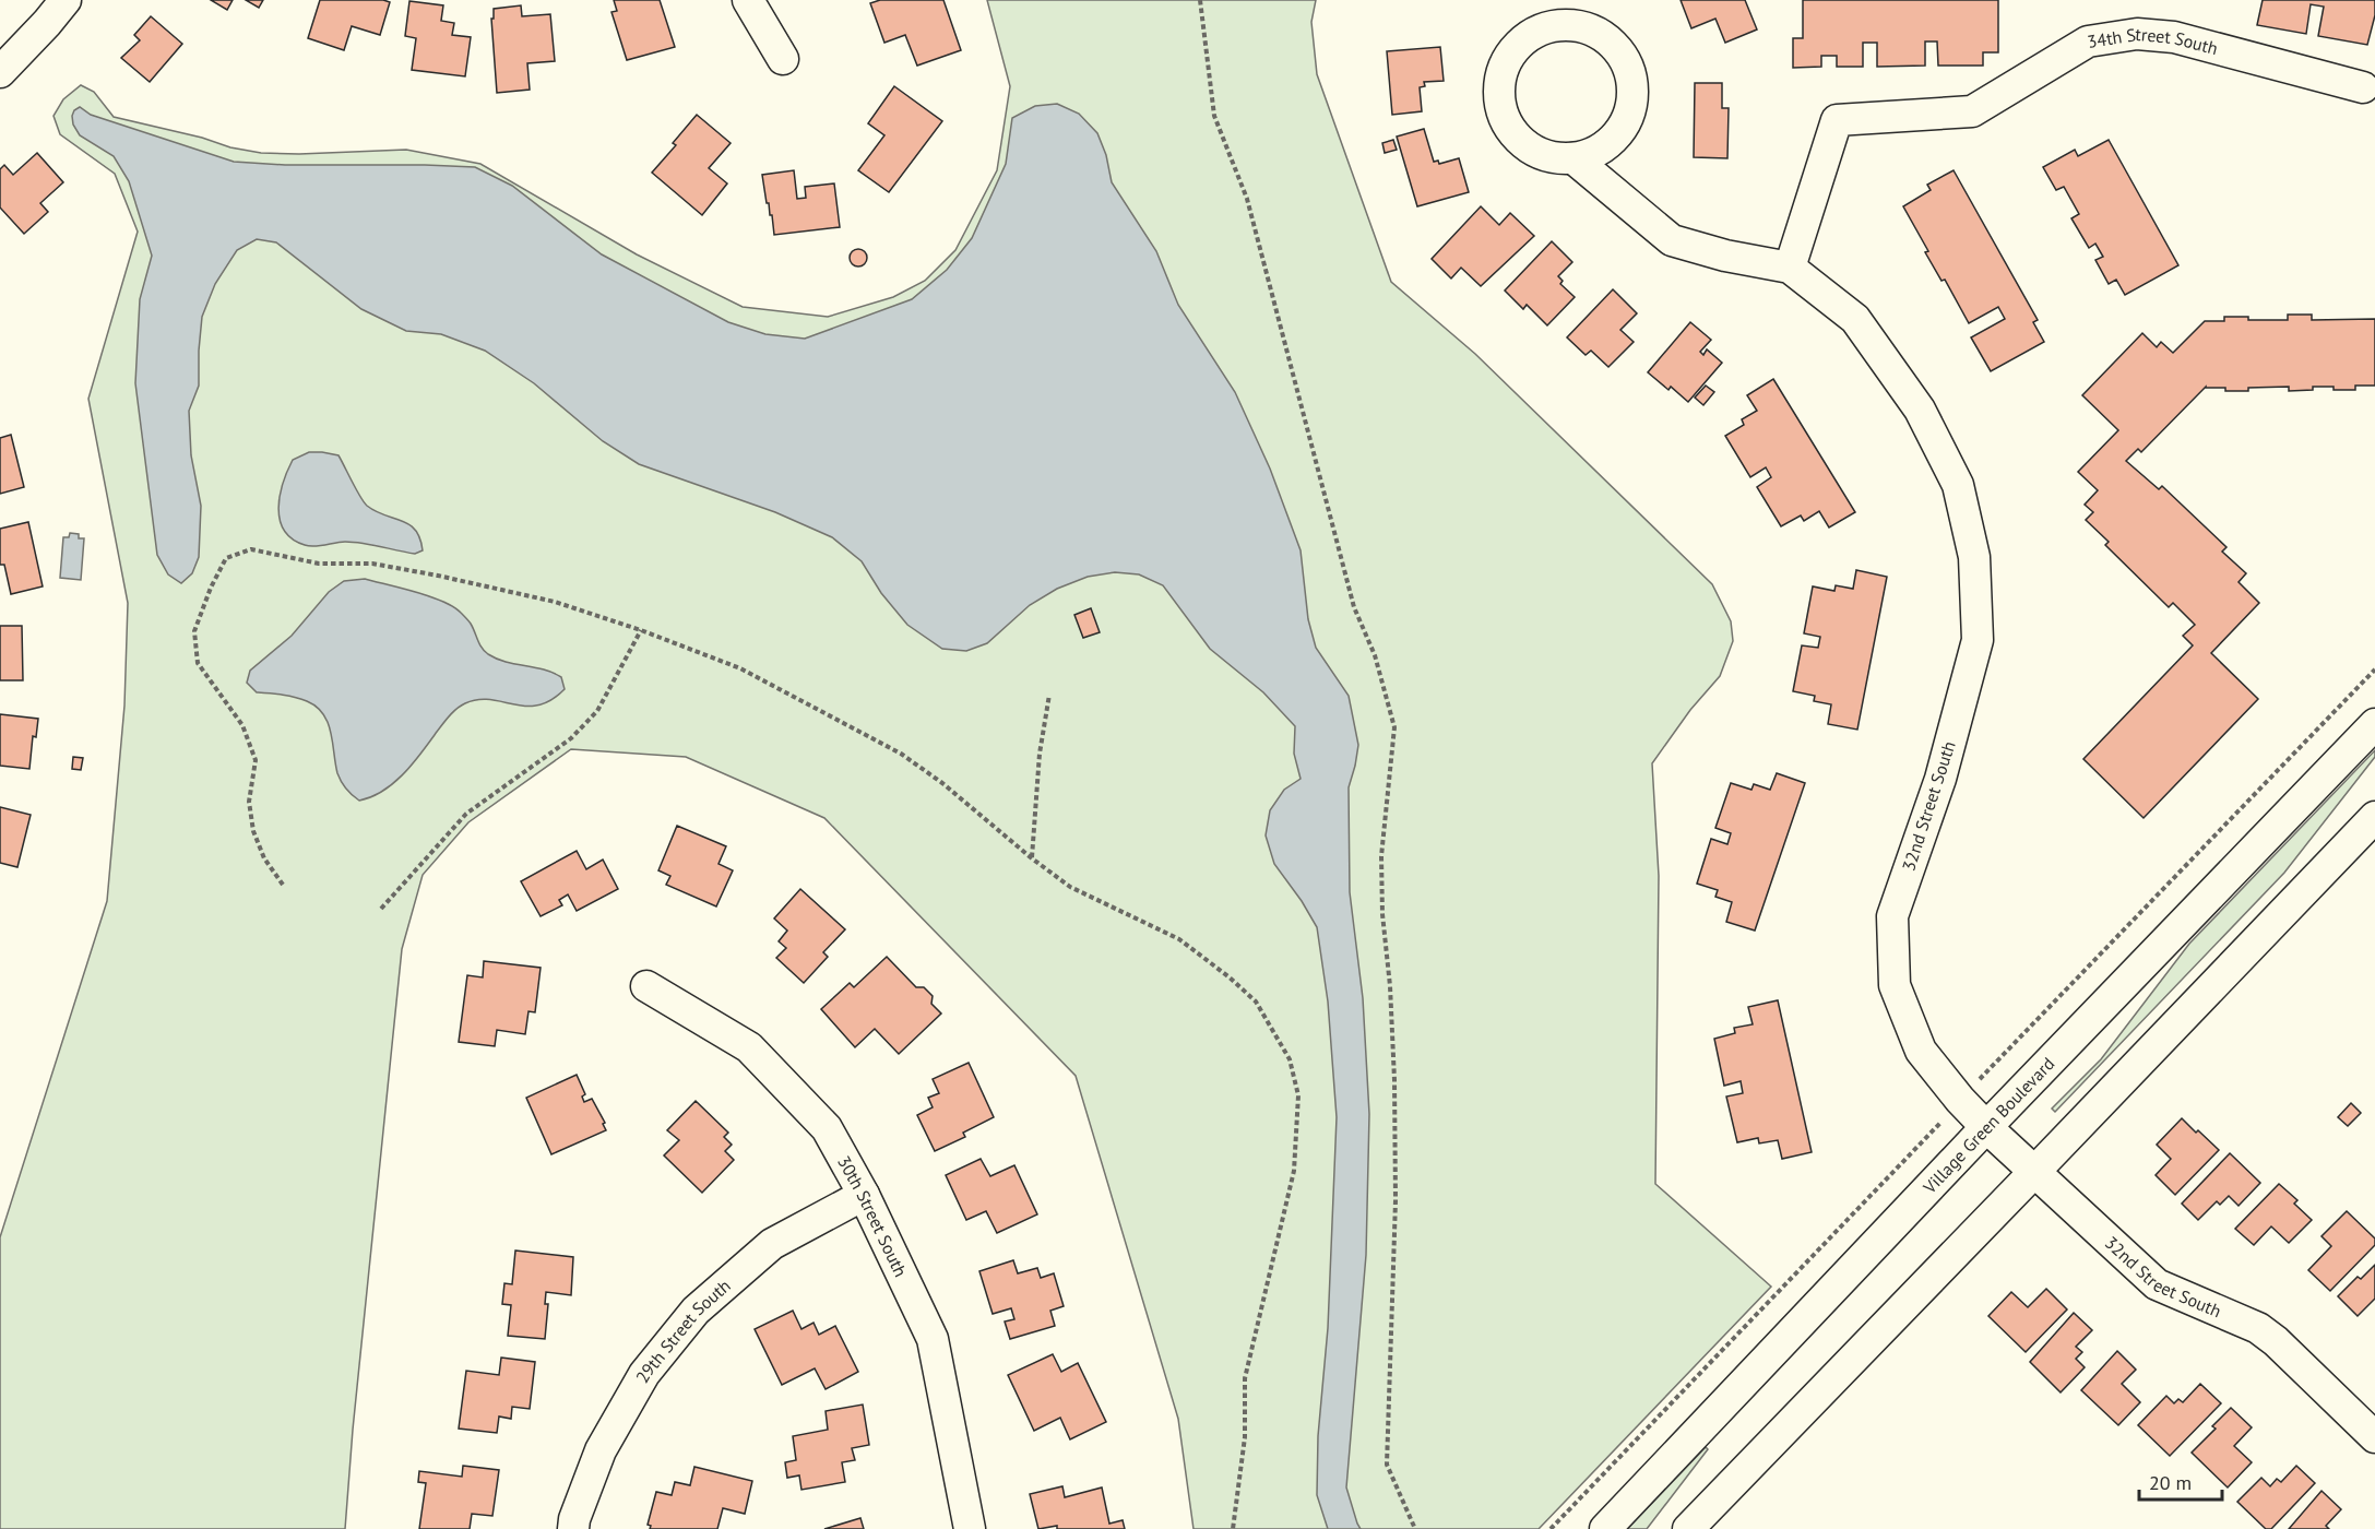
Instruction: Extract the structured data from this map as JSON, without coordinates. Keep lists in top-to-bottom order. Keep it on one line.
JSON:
{"streets":{"street":["34th Street South","32nd Street South","Village Green Boulevard","30th Street South","29th Street South"]},"crossings":[["34th Street South","32nd Street South"],["32nd Street South","Village Green Boulevard"],["30th Street South","29th Street South"]],"scale_bar":"20 m"}
